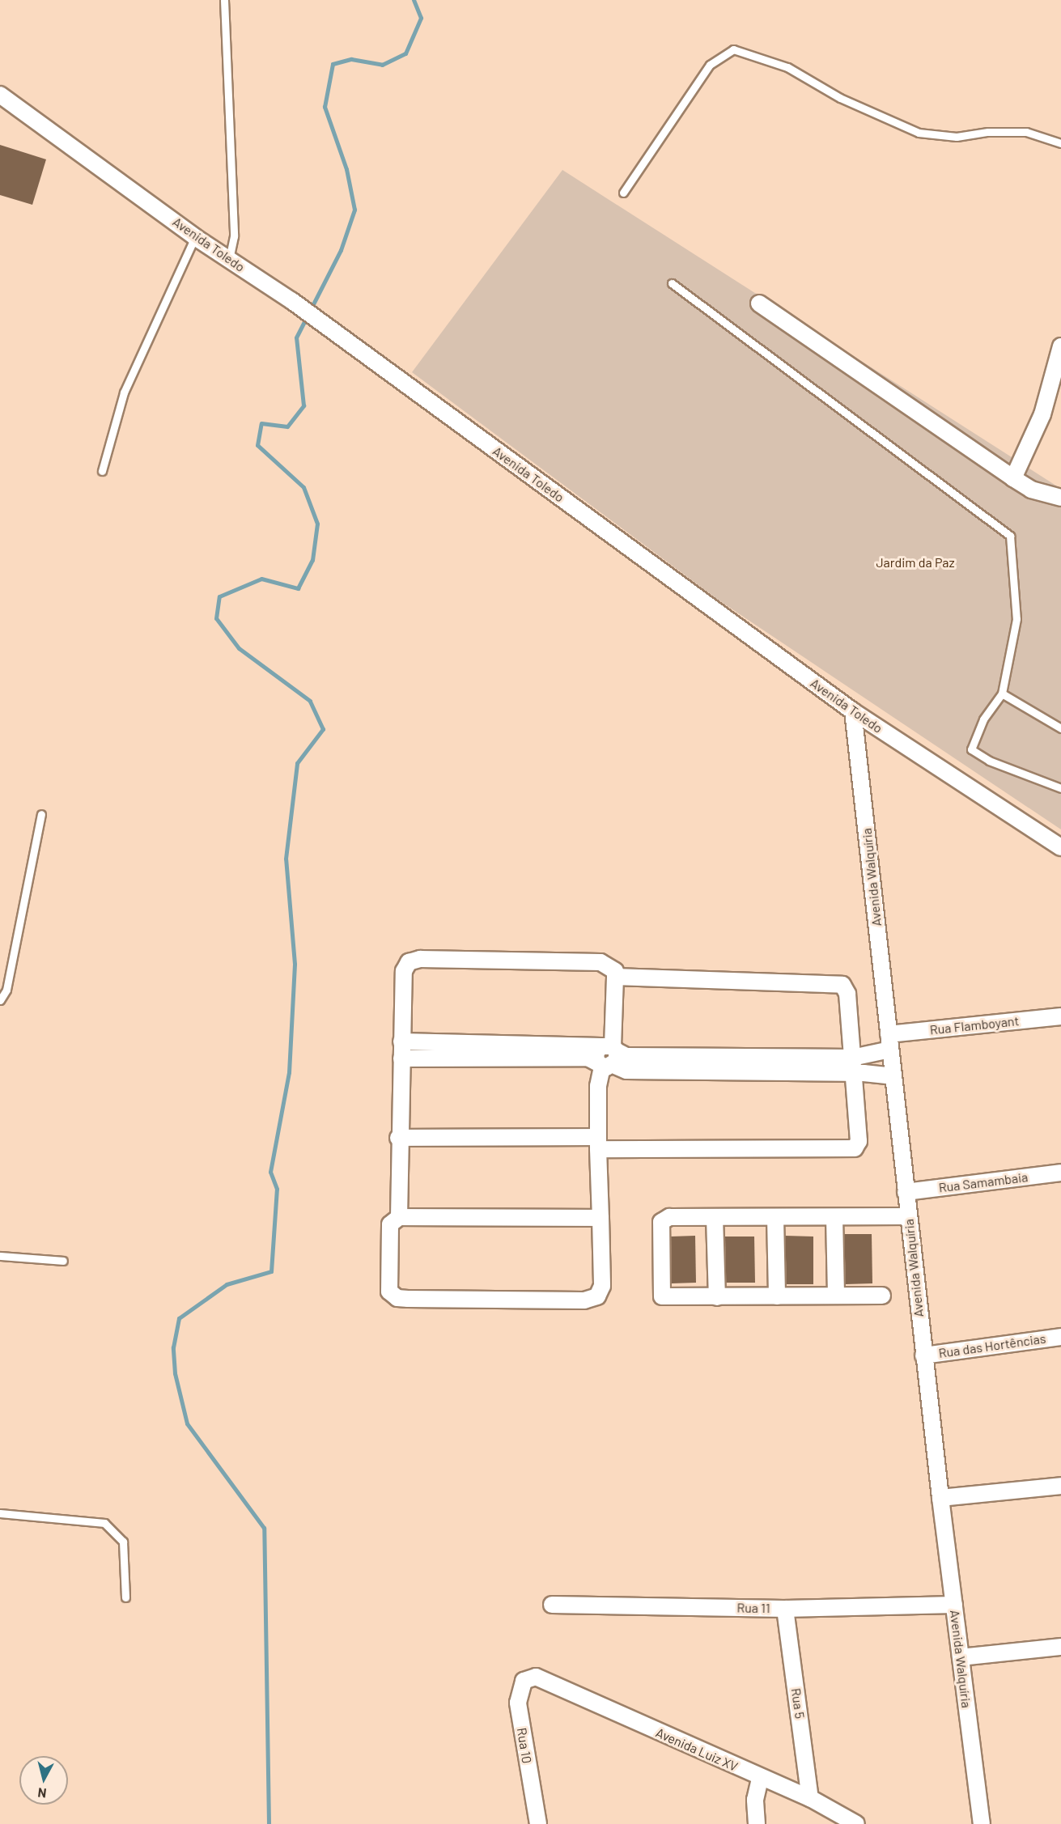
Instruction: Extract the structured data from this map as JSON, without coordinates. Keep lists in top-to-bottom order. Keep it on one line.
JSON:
{"streets":{"street":["Avenida Toledo","Avenida Walquíria","Rua Flamboyant","Rua Samambaia","Rua das Hortências","Rua 11","Rua 5","Rua 10","Avenida Luiz XV"]},"crossings":[["Avenida Toledo","Avenida Walquíria"],["Avenida Walquíria","Rua Flamboyant"],["Avenida Walquíria","Rua Samambaia"],["Avenida Walquíria","Rua das Hortências"],["Avenida Walquíria","Rua 11"],["Rua 11","Rua 5"],["Rua 5","Avenida Luiz XV"],["Rua 10","Avenida Luiz XV"]],"parks":["Jardim da Paz"],"north":"bottom"}
